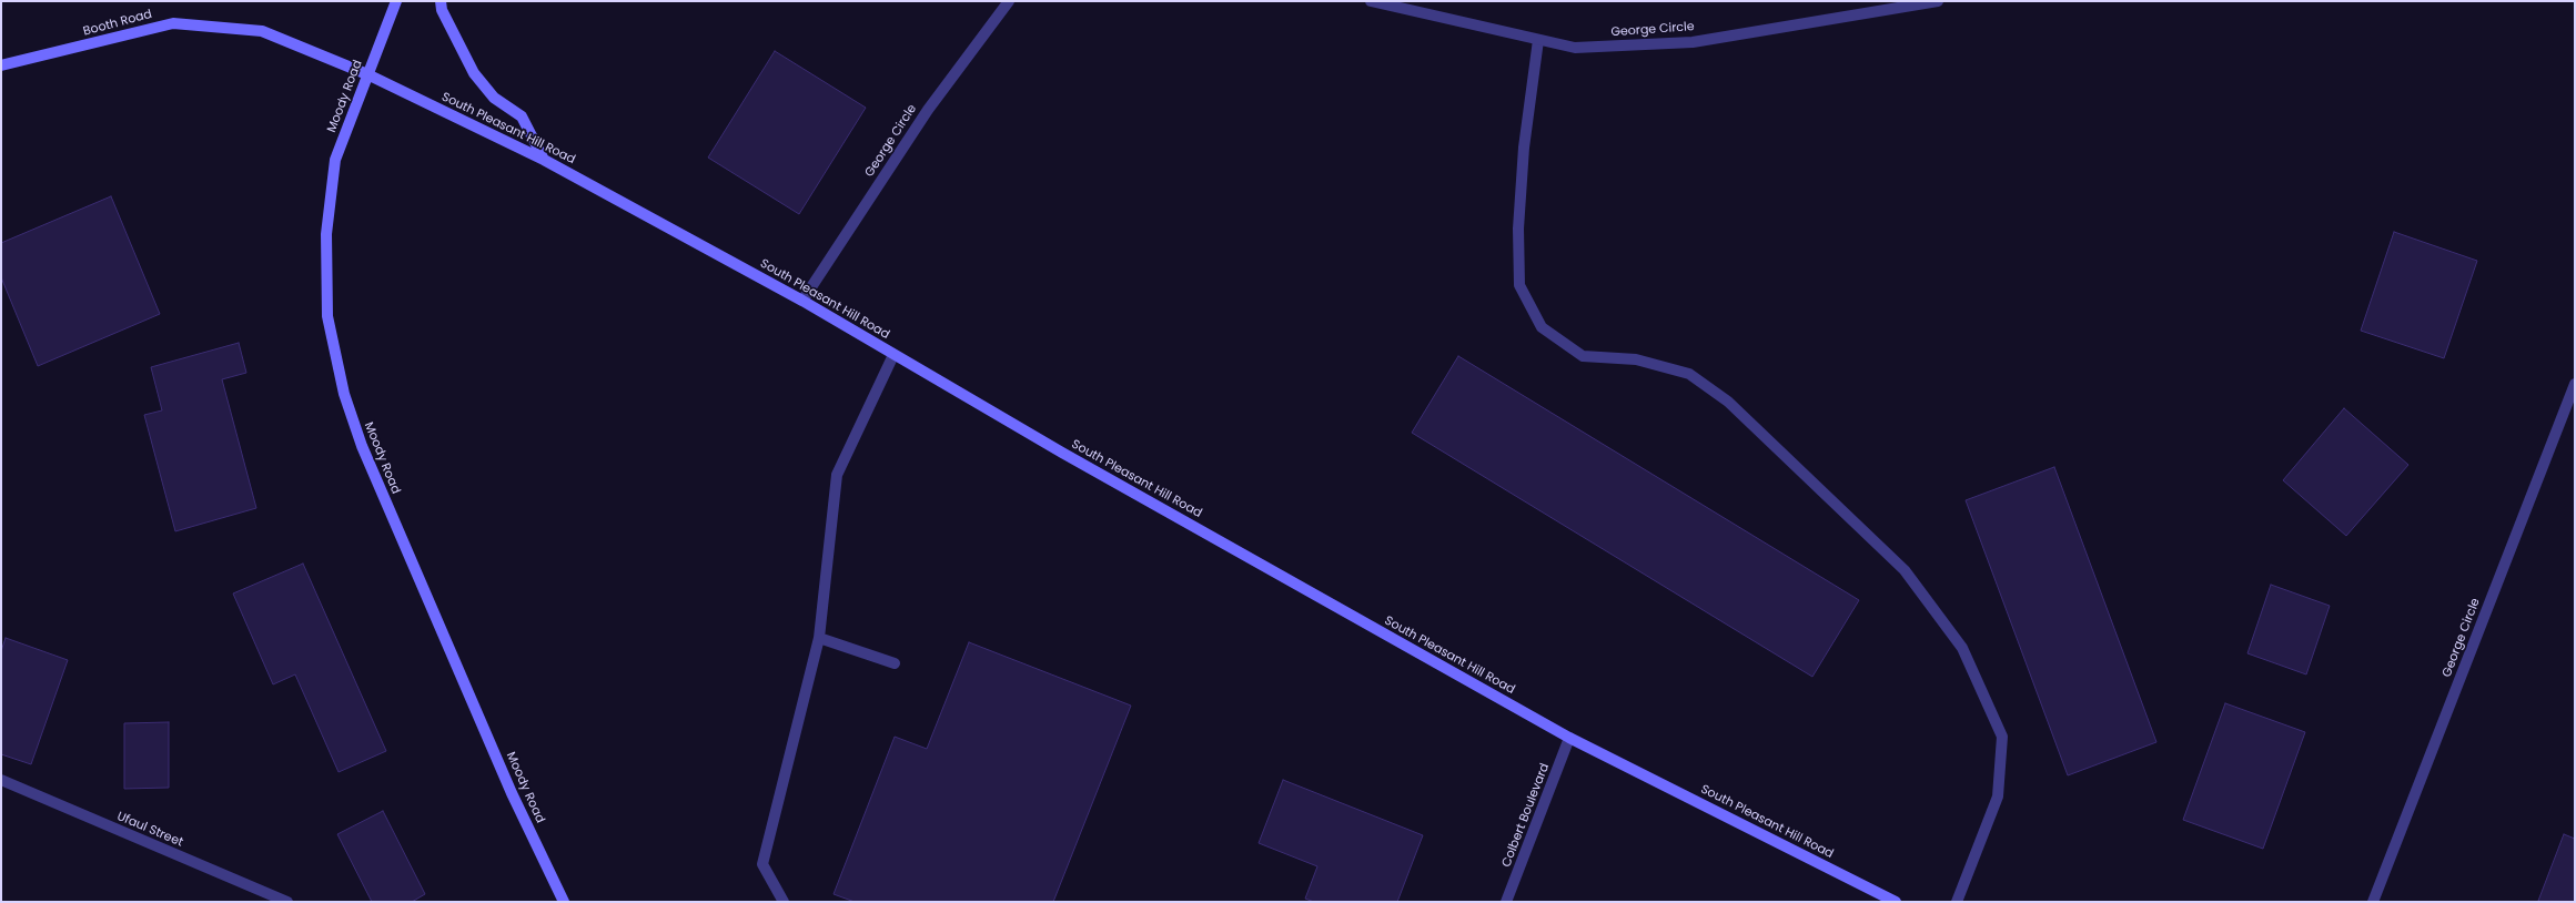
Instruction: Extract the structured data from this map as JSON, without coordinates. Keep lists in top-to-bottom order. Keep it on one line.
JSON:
{"streets":{"street":["Booth Road","George Circle","Moody Road","South Pleasant Hill Road","Colbert Boulevard","Ufaul Street"]},"crossings":[["Booth Road","Moody Road"],["Booth Road","South Pleasant Hill Road"],["George Circle","South Pleasant Hill Road"],["Moody Road","South Pleasant Hill Road"],["South Pleasant Hill Road","Colbert Boulevard"]]}
